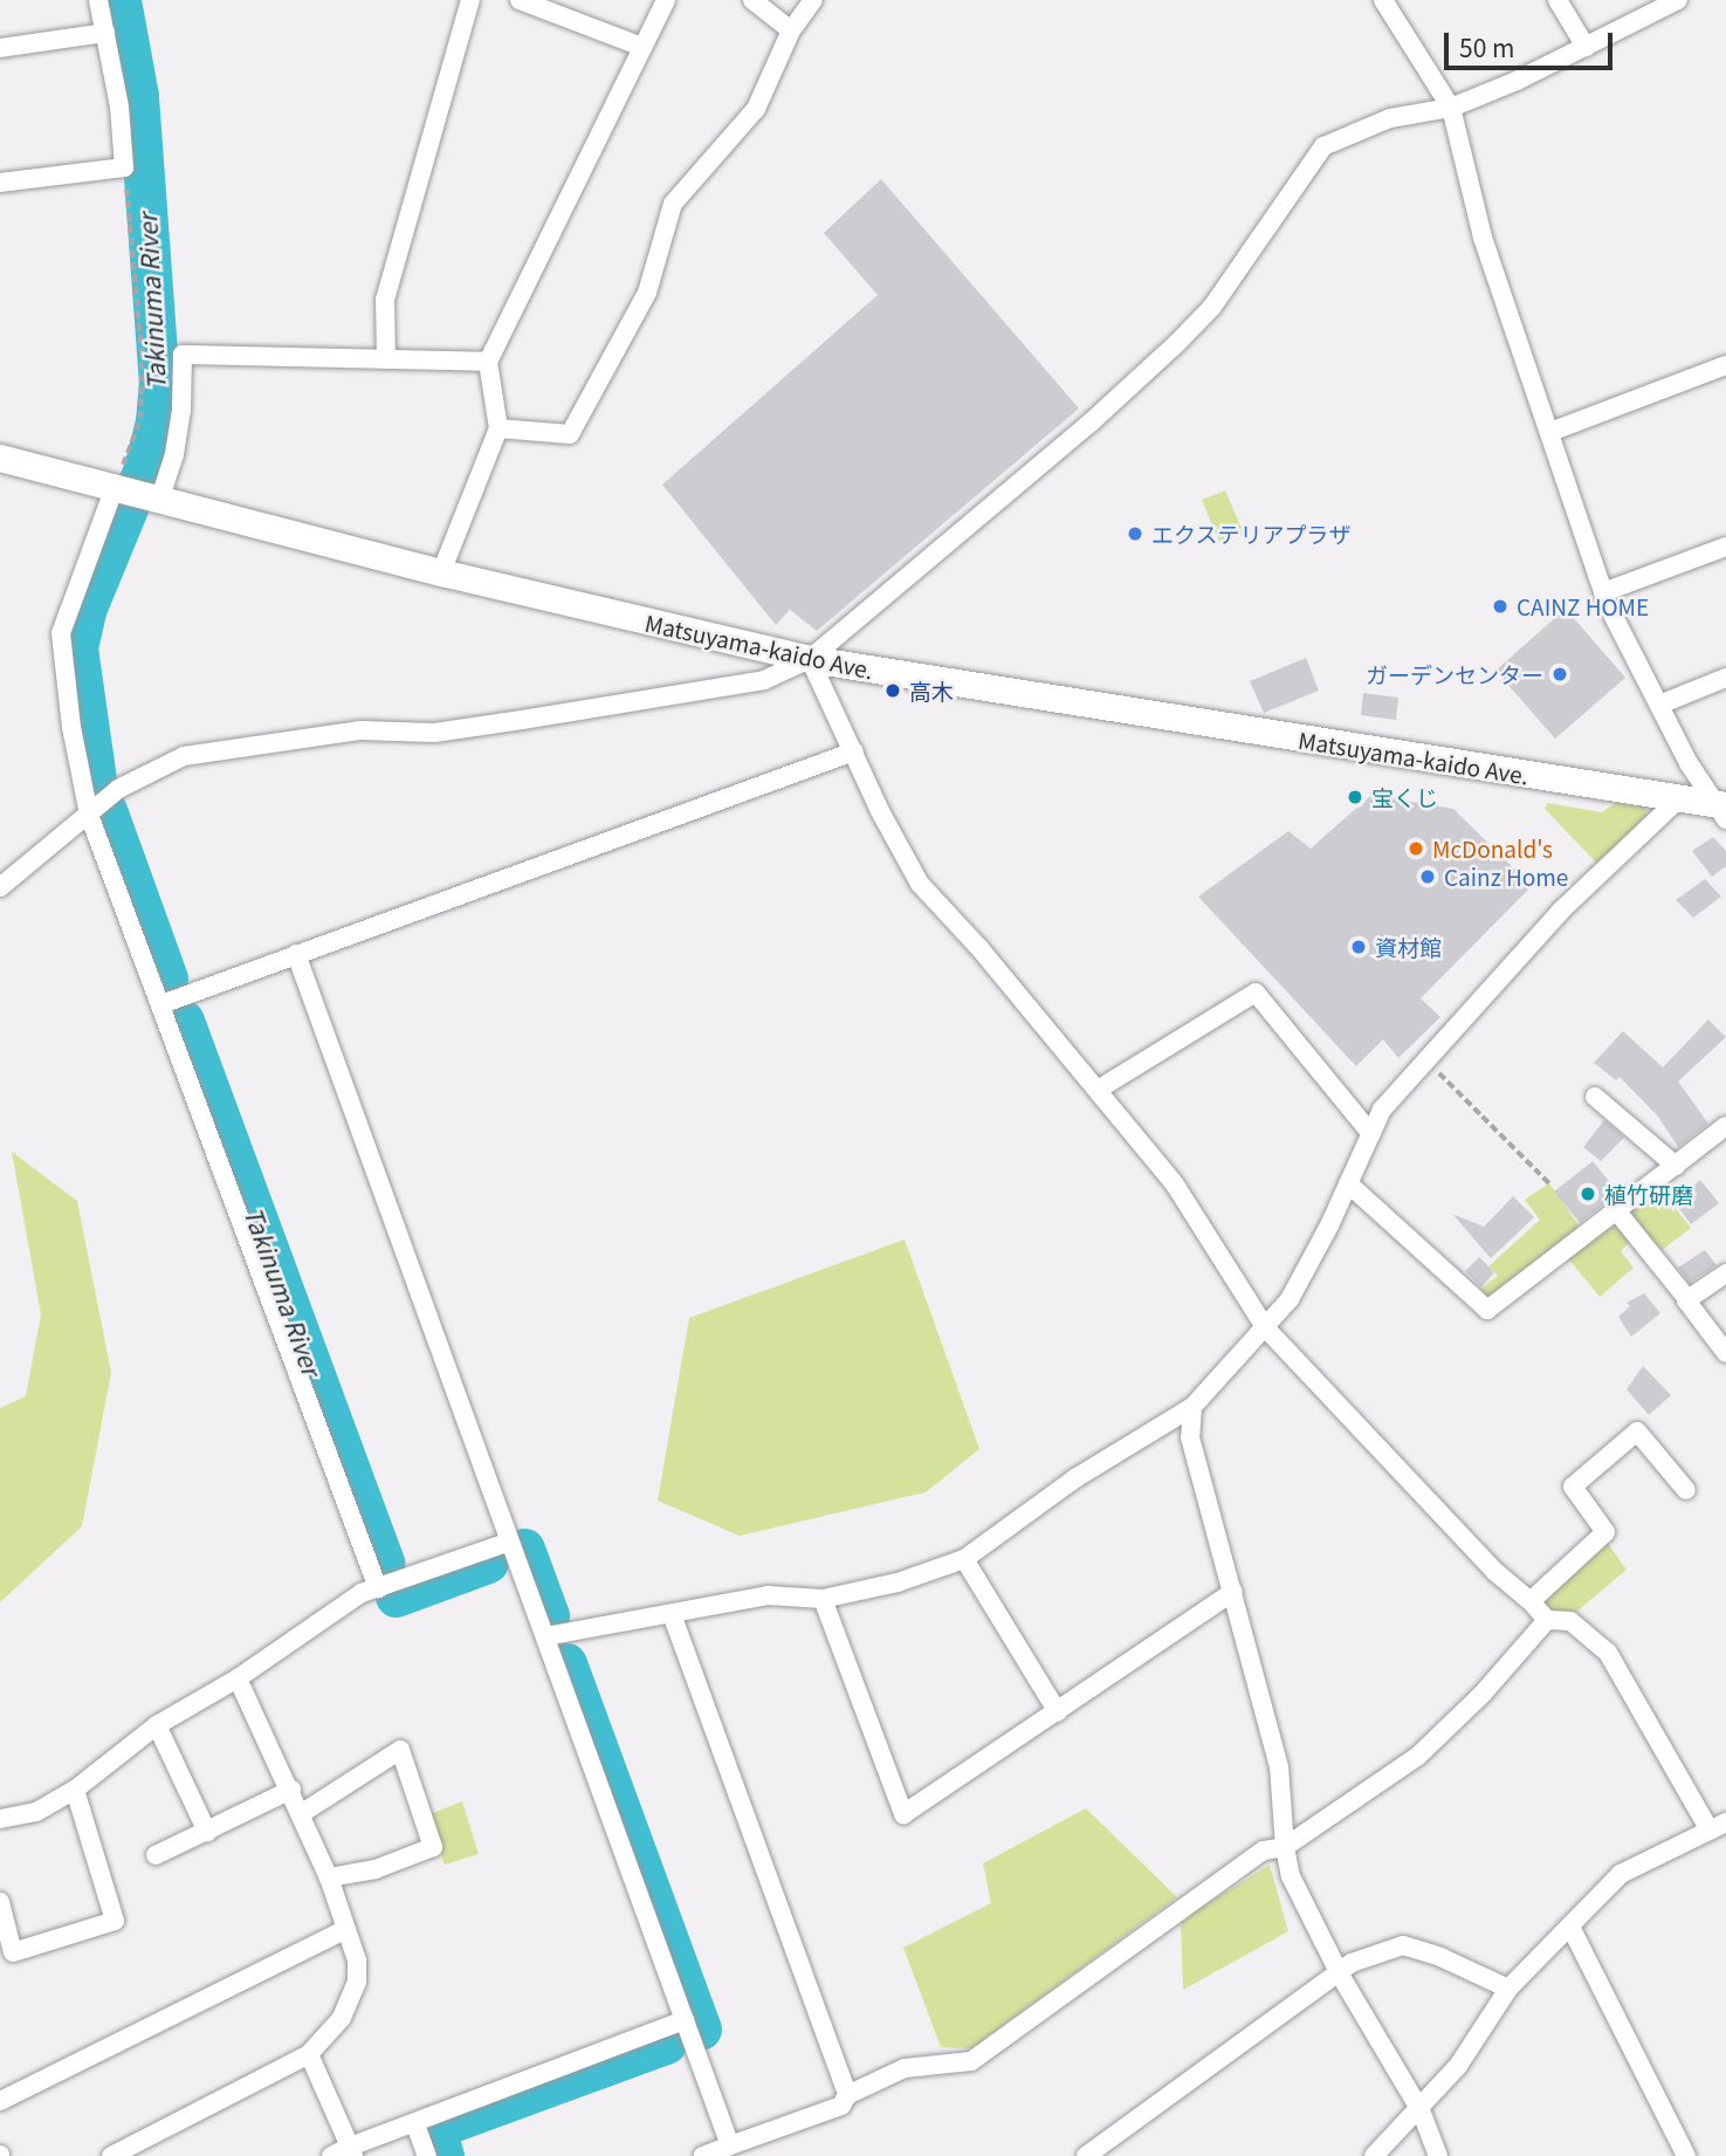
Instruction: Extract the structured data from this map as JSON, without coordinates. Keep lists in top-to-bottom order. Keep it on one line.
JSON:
{"streets":{"main road":["Matsuyama-kaido Ave."]},"water":["Takinuma River"],"places":["エクステリアプラザ","CAINZ HOME","ガーデンセンター","高木","宝くじ","McDonald's","Cainz Home","資材館","植竹研磨"],"scale_bar":"50 m"}
